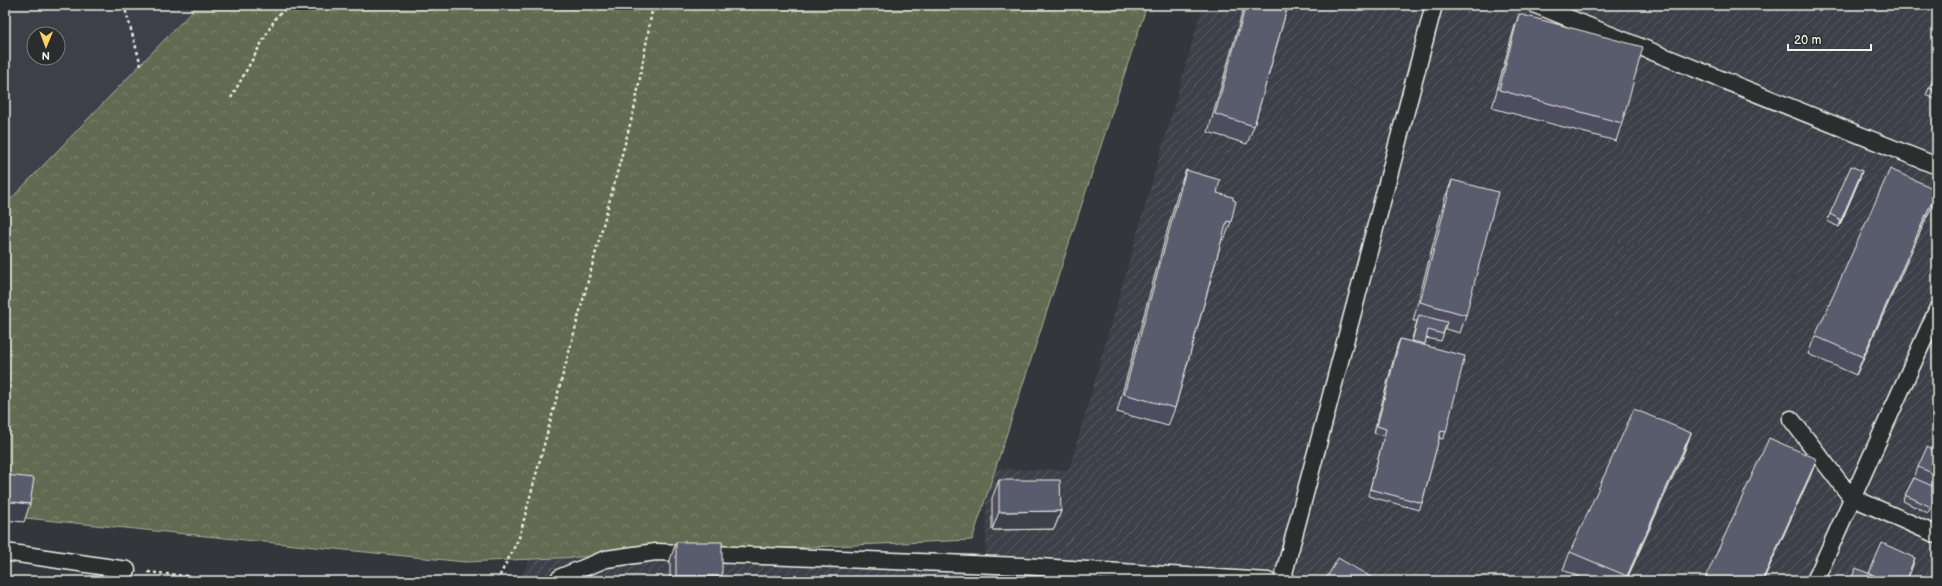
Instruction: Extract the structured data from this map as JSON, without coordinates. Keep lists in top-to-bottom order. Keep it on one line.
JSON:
{"scale_bar":"20 m","north":"bottom"}
